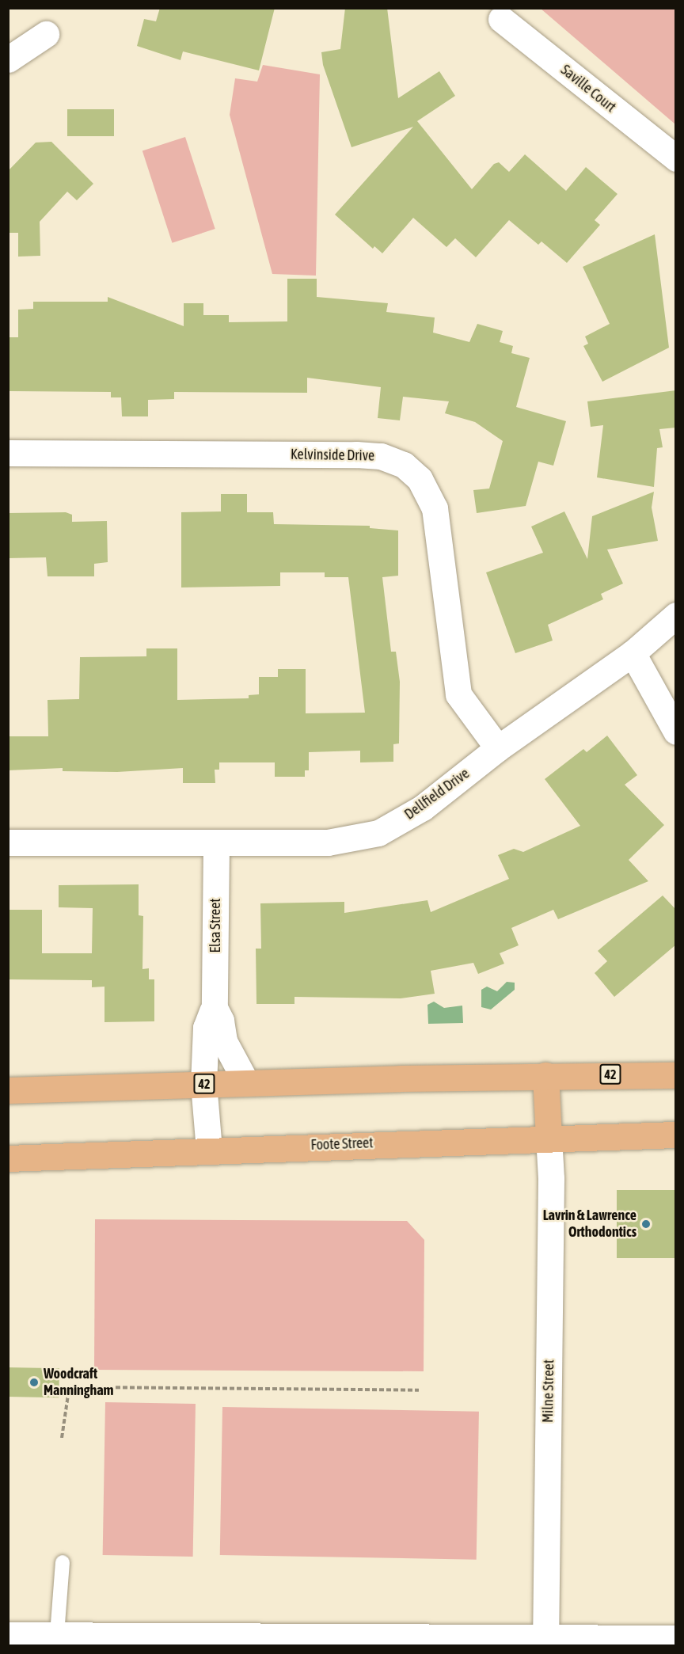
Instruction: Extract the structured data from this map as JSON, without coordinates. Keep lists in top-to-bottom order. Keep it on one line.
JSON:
{"streets":{"main road":["42","Foote Street"],"street":["Saville Court","Kelvinside Drive","Dellfield Drive","Elsa Street","Milne Street"]},"crossings":[["Kelvinside Drive","Dellfield Drive"],["Dellfield Drive","Elsa Street"],["Elsa Street","42"],["Elsa Street","Foote Street"],["Foote Street","Milne Street"]],"places":["Lavrin & Lawrence Orthodontics","Woodcraft Manningham"]}
